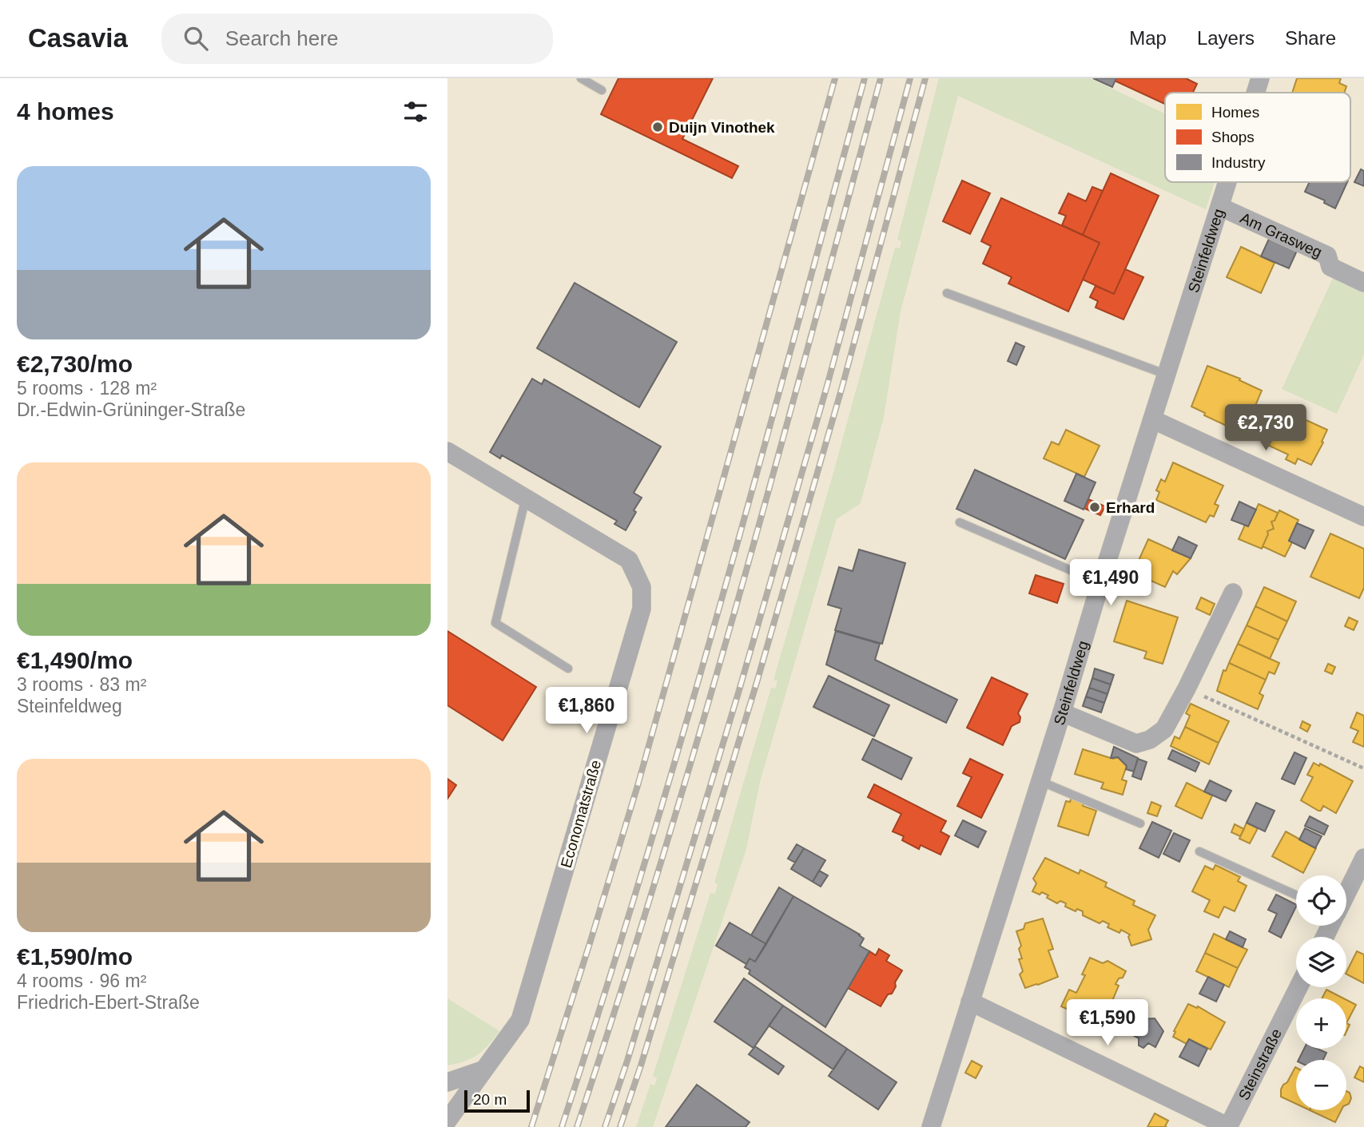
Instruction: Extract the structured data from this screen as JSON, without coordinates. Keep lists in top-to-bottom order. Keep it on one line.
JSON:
{"streets":{"street":["Am Grasweg","Steinfeldweg","Economatstraße","Steinstraße"]},"crossings":[["Am Grasweg","Steinfeldweg"]],"places":["Duijn Vinothek","Erhard"],"legend":["Homes","Shops","Industry"],"scale_bar":"20 m","page":{"header":"Casavia","search":"Search here","nav":["Map","Layers","Share"],"heading":"4 homes","list":[{"name":"€2,730/mo","note":"5 rooms · 128 m² · Dr.-Edwin-Grüninger-Straße"},{"name":"€1,490/mo","note":"3 rooms · 83 m² · Steinfeldweg"},{"name":"€1,590/mo","note":"4 rooms · 96 m² · Friedrich-Ebert-Straße"}],"price":["€2,730","€1,490","€1,860","€1,590"],"map_buttons":["+","−"],"scale":"20 m"}}
